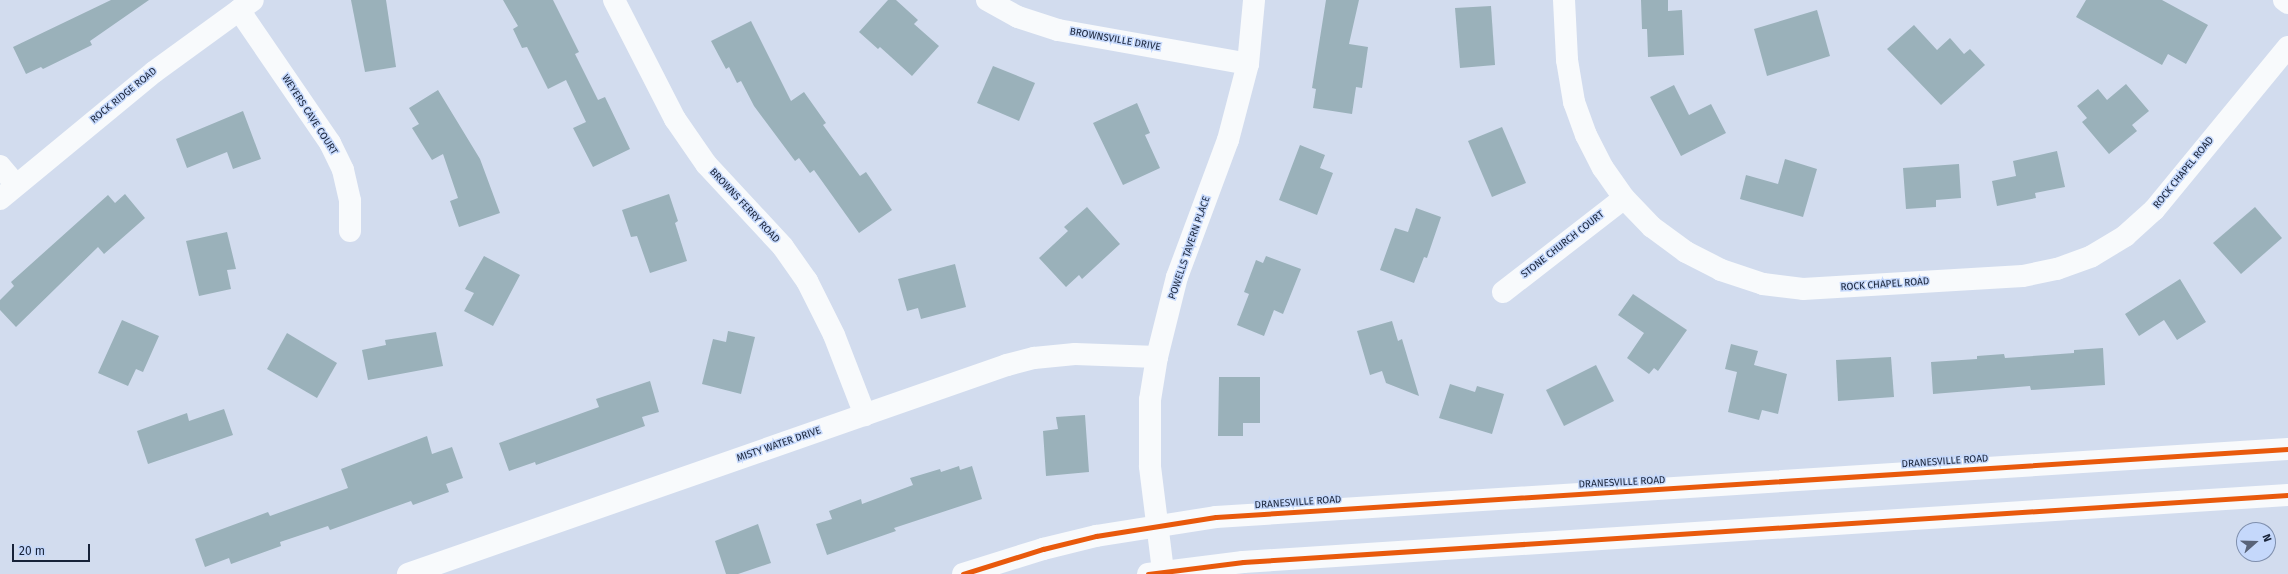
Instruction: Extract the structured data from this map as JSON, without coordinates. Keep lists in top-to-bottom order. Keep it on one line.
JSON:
{"streets":{"street":["BROWNSVILLE DRIVE","ROCK RIDGE ROAD","WEYERS CAVE COURT","ROCK CHAPEL ROAD","BROWNS FERRY ROAD","STONE CHURCH COURT","POWELLS TAVERN PLACE","MISTY WATER DRIVE","DRANESVILLE ROAD"]},"crossings":[["BROWNSVILLE DRIVE","POWELLS TAVERN PLACE"],["ROCK RIDGE ROAD","WEYERS CAVE COURT"],["ROCK CHAPEL ROAD","STONE CHURCH COURT"],["BROWNS FERRY ROAD","MISTY WATER DRIVE"],["POWELLS TAVERN PLACE","MISTY WATER DRIVE"],["POWELLS TAVERN PLACE","DRANESVILLE ROAD"]],"scale_bar":"20 m","north":"right"}
